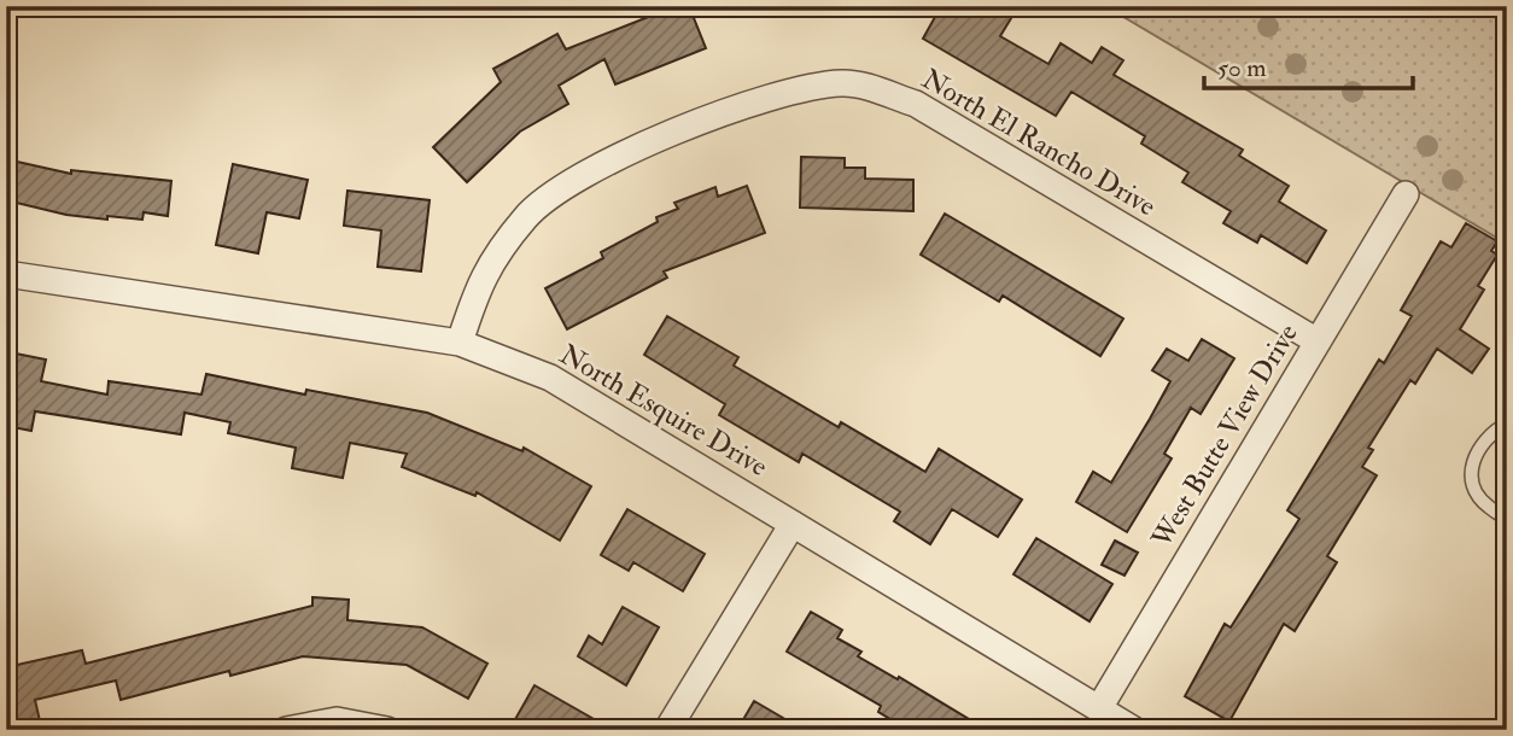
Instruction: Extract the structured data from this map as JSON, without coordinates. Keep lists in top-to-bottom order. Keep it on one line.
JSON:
{"streets":{"street":["North El Rancho Drive","North Esquire Drive","West Butte View Drive"]},"crossings":[["North El Rancho Drive","North Esquire Drive"],["North El Rancho Drive","West Butte View Drive"],["North Esquire Drive","West Butte View Drive"]],"scale_bar":"50 m"}
